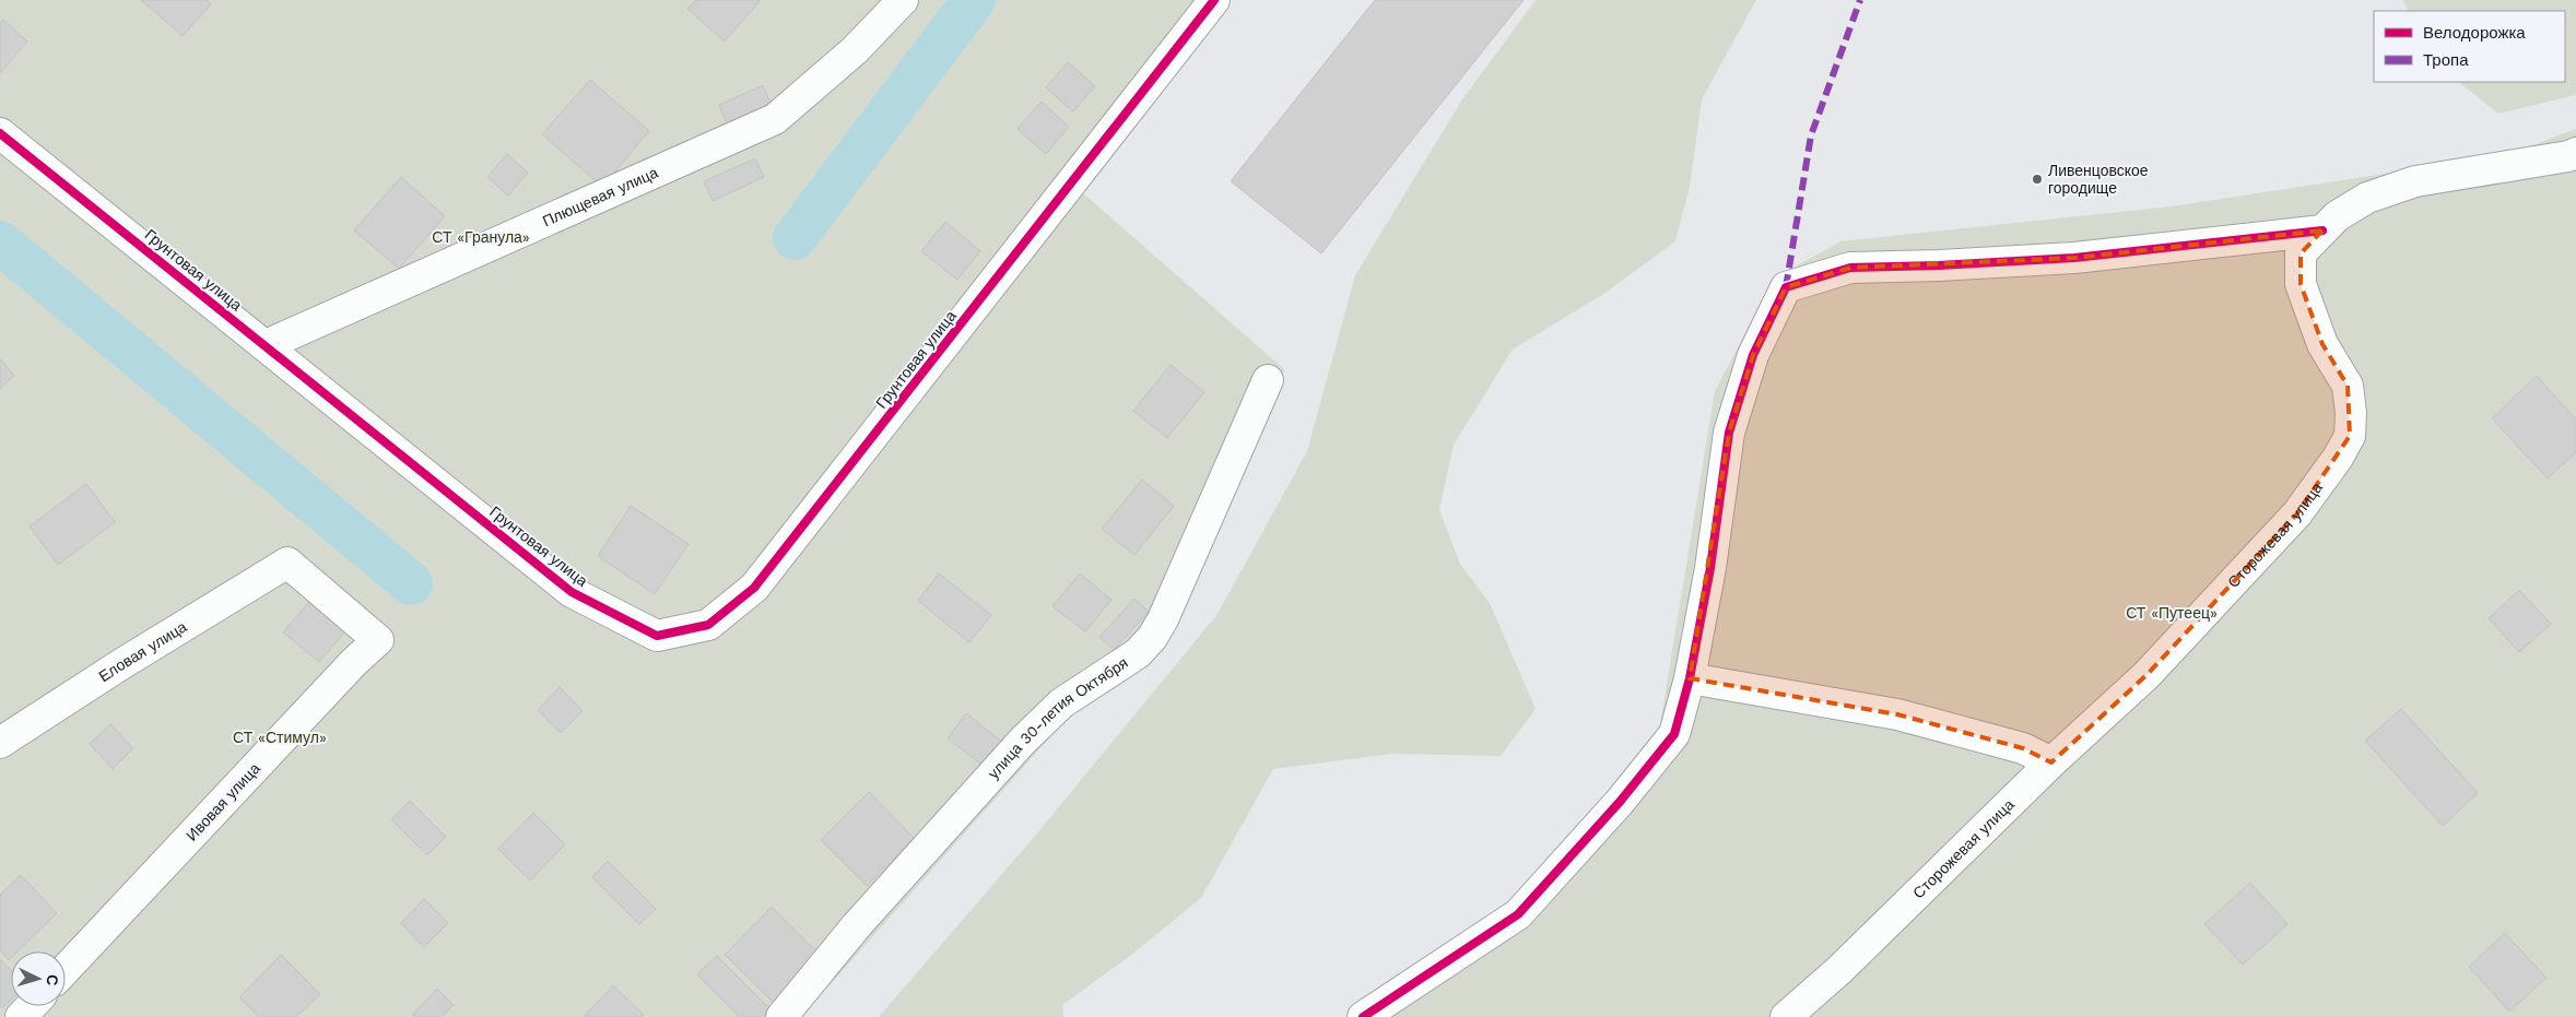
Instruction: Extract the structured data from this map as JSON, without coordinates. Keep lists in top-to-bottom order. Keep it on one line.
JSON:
{"streets":{"street":["Плющевая улица","Грунтовая улица","Сторожевая улица","Еловая улица","улица 30-летия Октября","Ивовая улица"]},"crossings":[["Плющевая улица","Грунтовая улица"],["Еловая улица","Ивовая улица"]],"parks":["СТ «Гранула»","СТ «Путеец»","СТ «Стимул»"],"places":["Ливенцовское городище"],"legend":["Велодорожка","Тропа"],"north":"right"}
